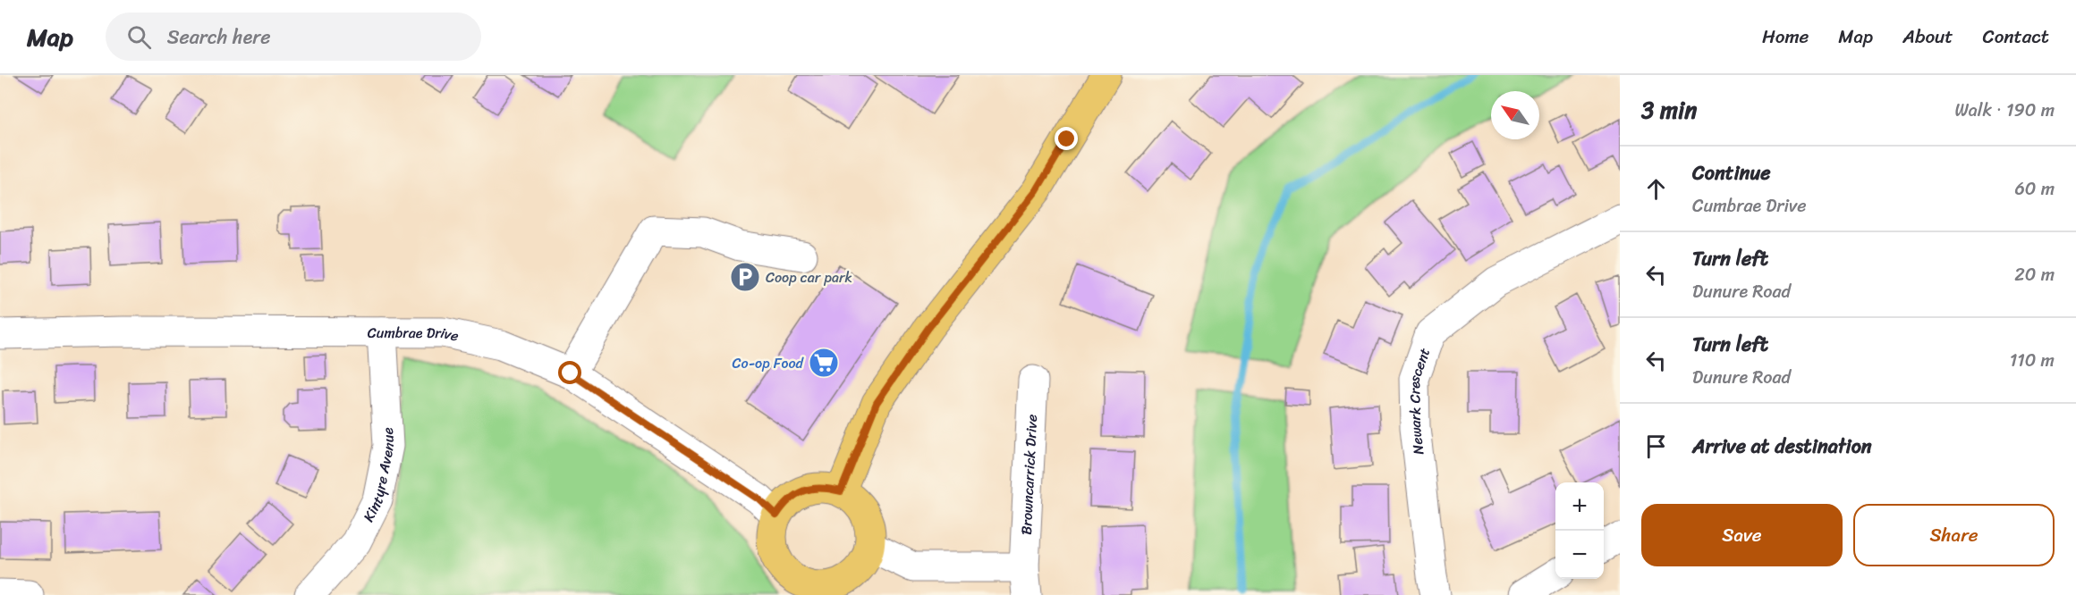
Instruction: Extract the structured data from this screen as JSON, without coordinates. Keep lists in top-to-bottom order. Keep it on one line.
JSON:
{"streets":{"street":["Cumbrae Drive","Newark Crescent","Kintyre Avenue","Browncarrick Drive"]},"crossings":[["Cumbrae Drive","Kintyre Avenue"],["Cumbrae Drive","Browncarrick Drive"]],"places":{"parking":["Coop car park"],"supermarket":["Co-op Food"]},"north":"top left","page":{"header":"Map","search":"Search here","nav":["Home","Map","About","Contact"],"heading":["3 min","Walk · 190 m"],"list":[["Continue","Cumbrae Drive","60 m"],["Turn left","Dunure Road","20 m"],["Turn left","Dunure Road","110 m"],"Arrive at destination"],"map_buttons":["+","−"],"buttons":["Save","Share"]}}
